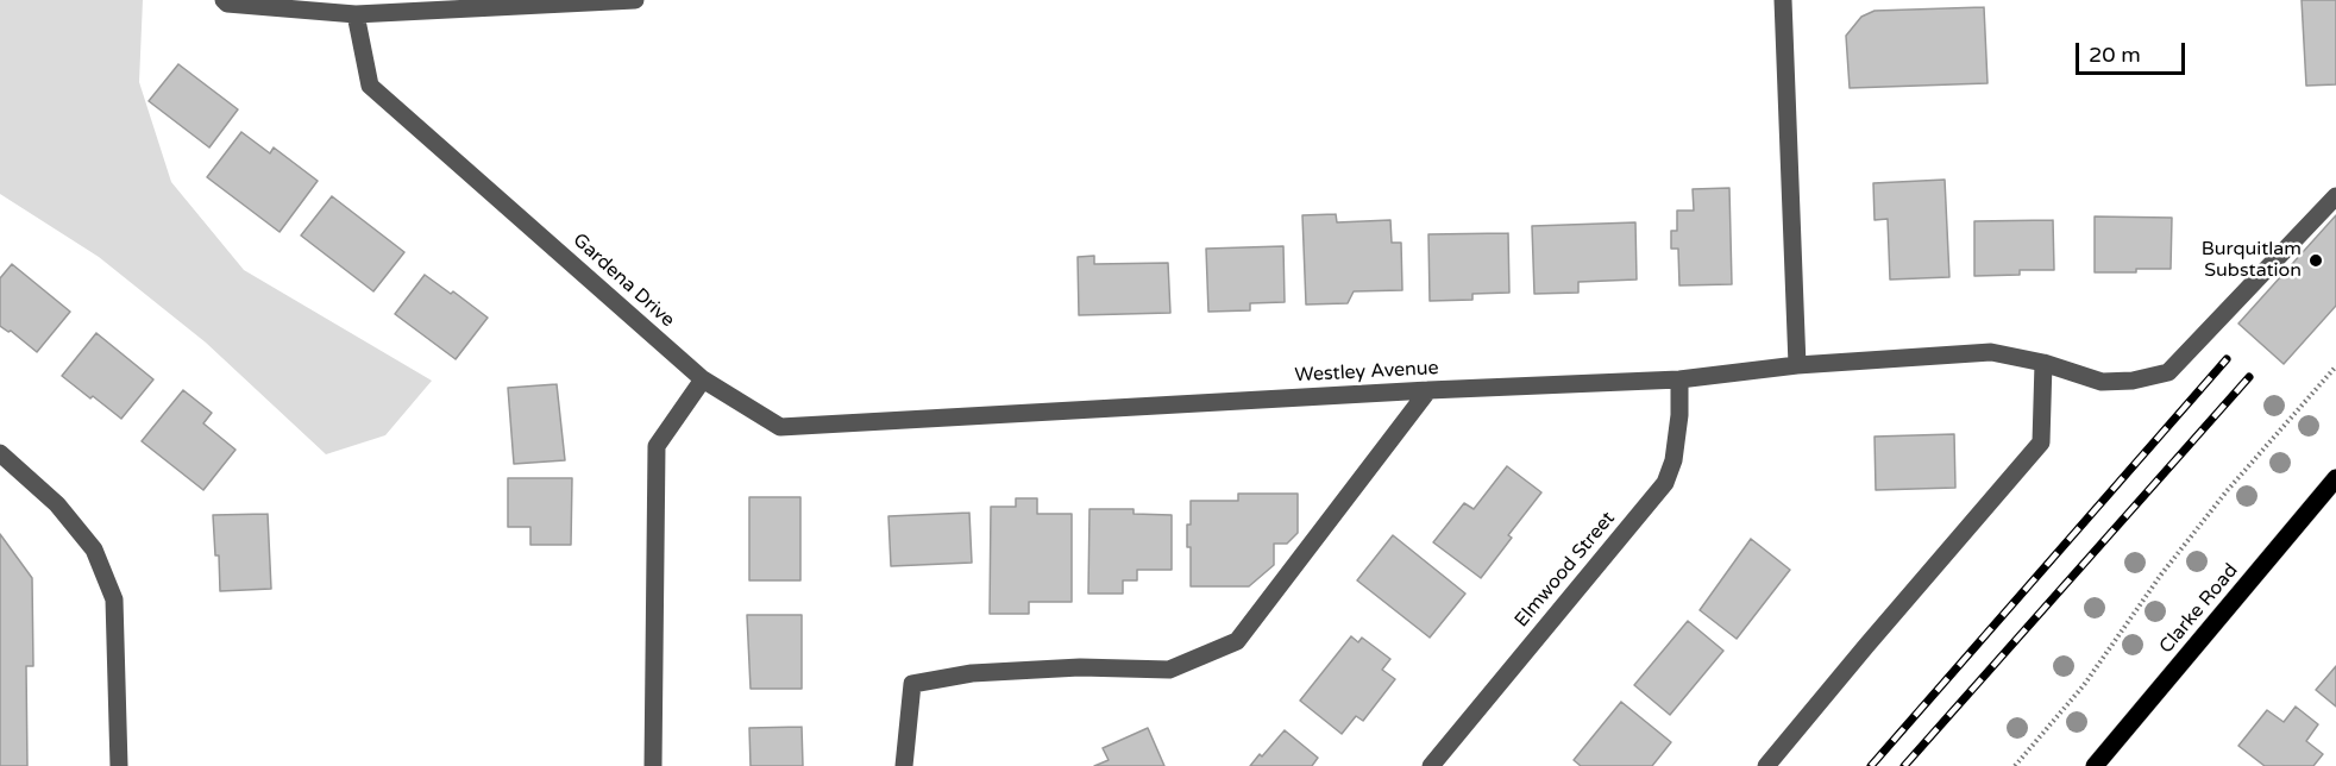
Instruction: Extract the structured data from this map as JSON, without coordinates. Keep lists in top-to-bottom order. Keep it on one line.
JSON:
{"streets":{"main road":["Clarke Road"],"street":["Gardena Drive","Westley Avenue","Elmwood Street"]},"crossings":[["Gardena Drive","Westley Avenue"],["Westley Avenue","Elmwood Street"]],"places":["Burquitlam Substation"],"scale_bar":"20 m"}
